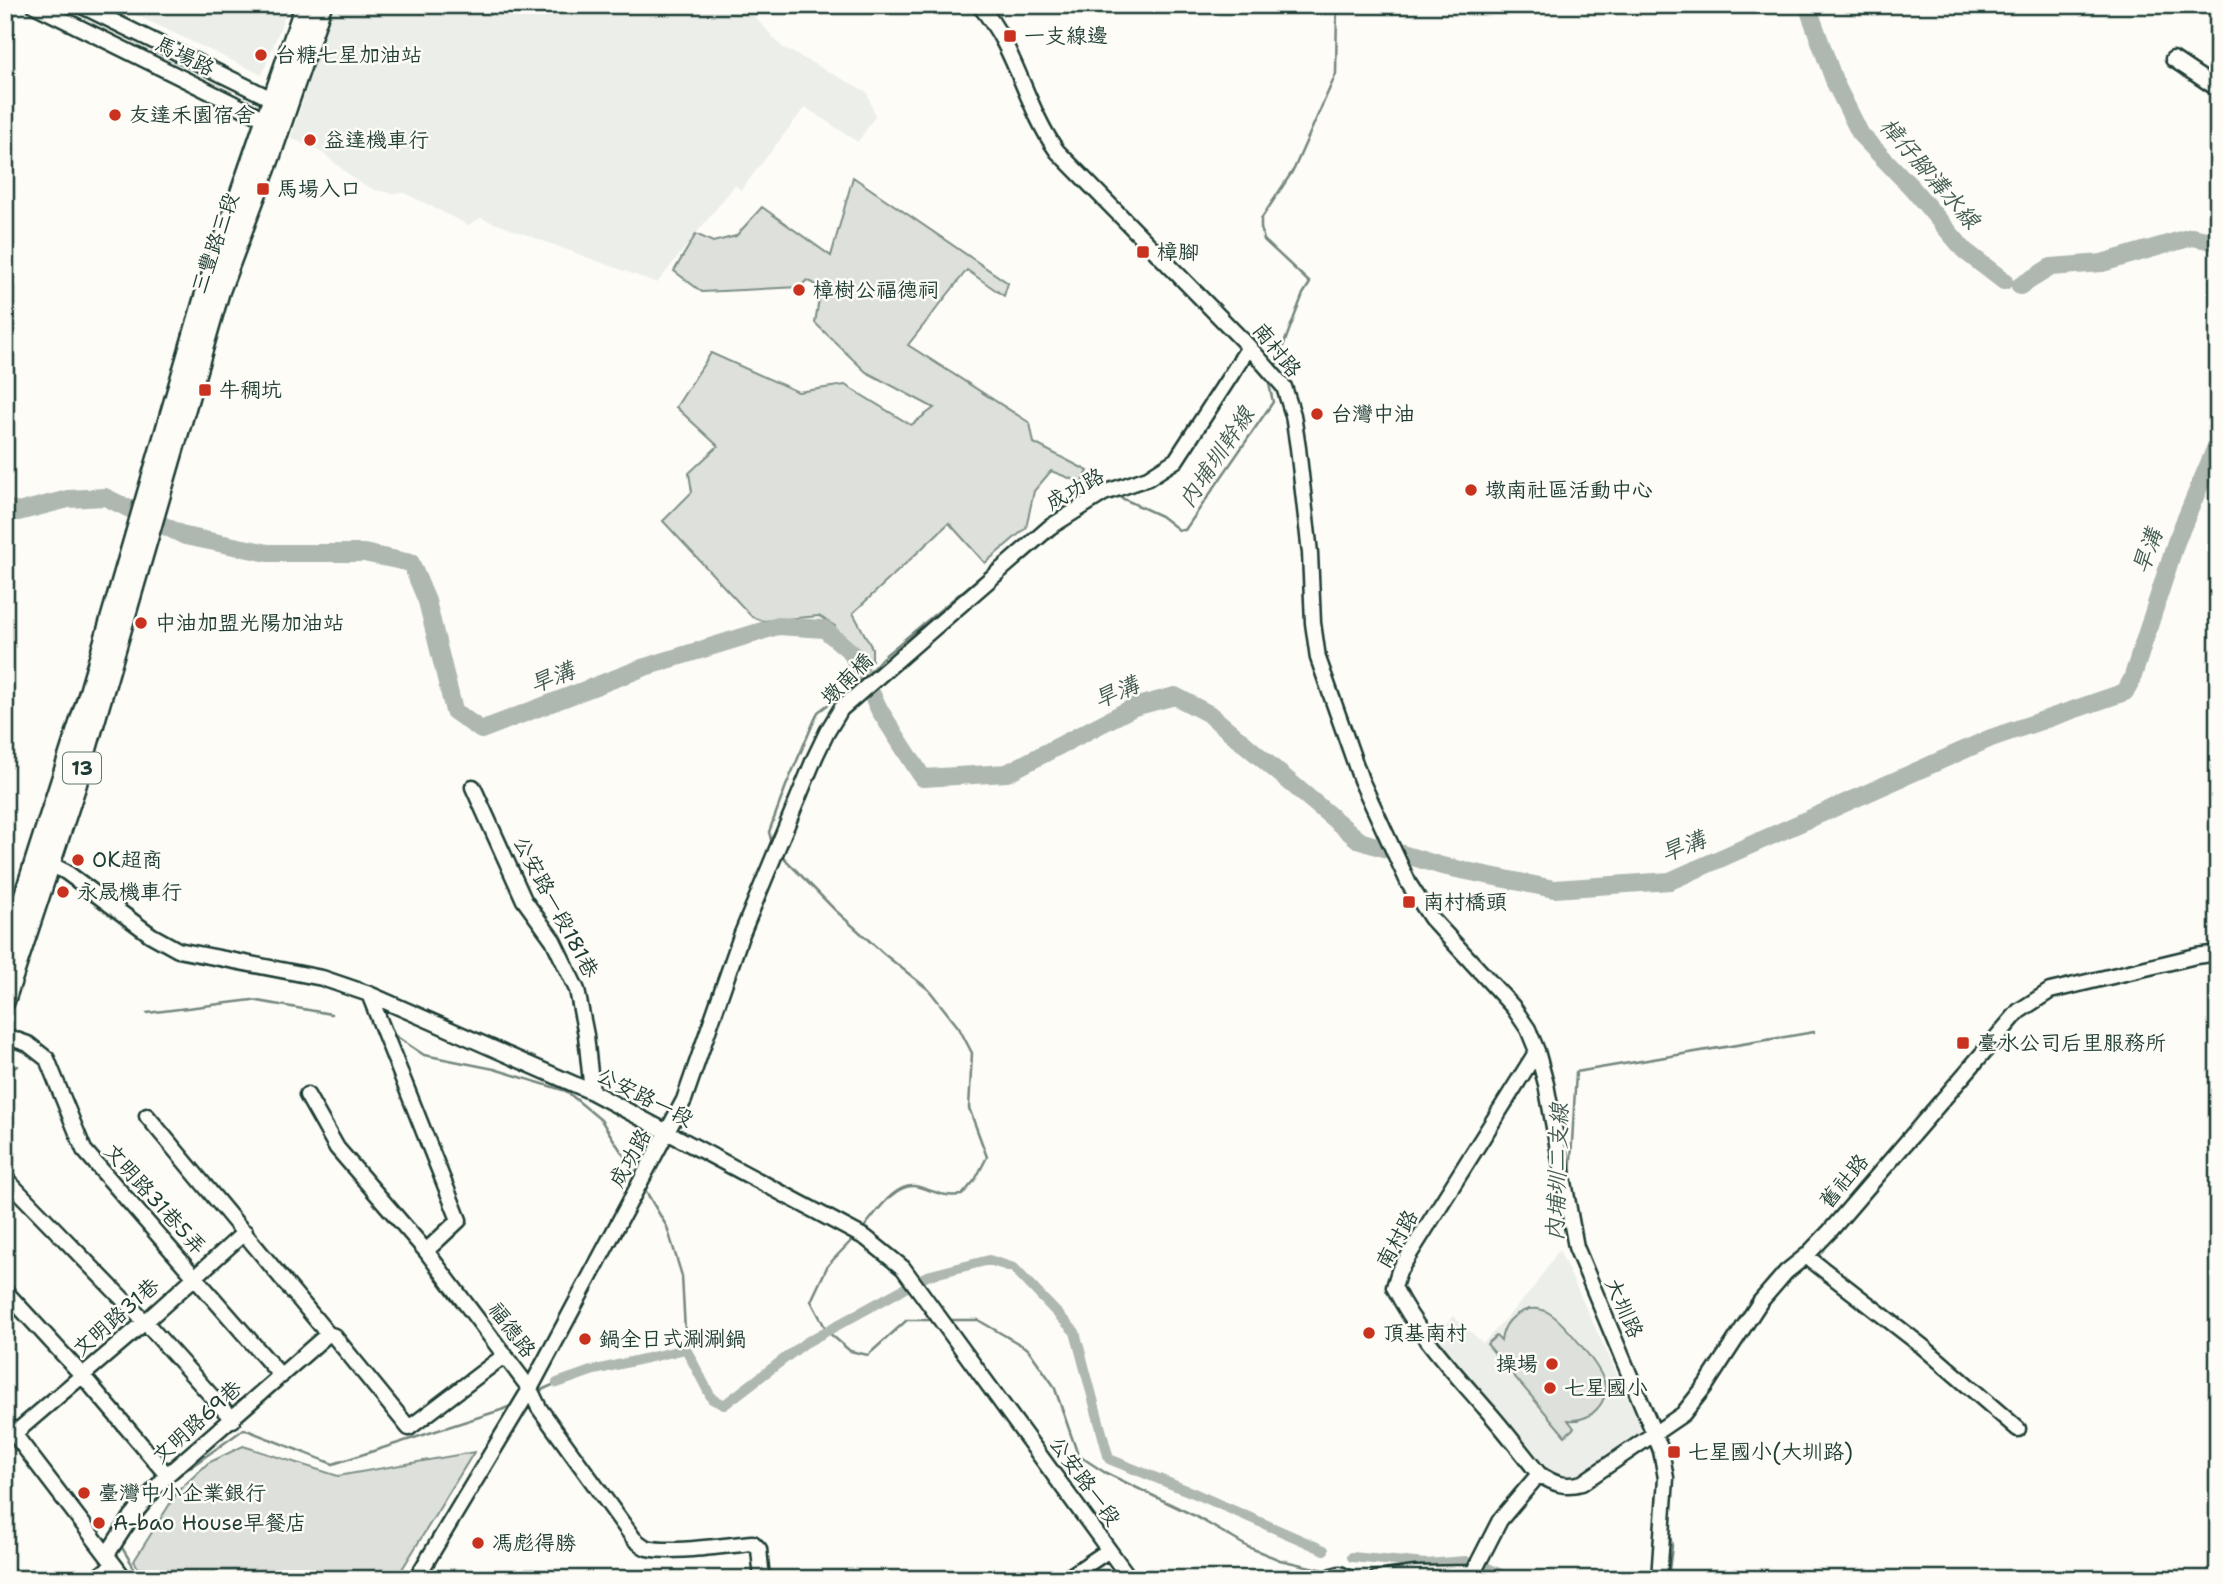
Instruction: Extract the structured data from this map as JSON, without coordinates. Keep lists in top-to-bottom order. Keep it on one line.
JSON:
{"streets":{"main road":["三豐路三段","13"],"street":["馬場路","南村路","成功路","墩南橋","公安路一段181巷","公安路一段","舊社路","文明路31巷5弄","大圳路","文明路31巷","福德路","文明路69巷"]},"crossings":[["馬場路","三豐路三段"],["三豐路三段","13"],["三豐路三段","公安路一段"],["南村路","成功路"],["南村路","舊社路"],["南村路","大圳路"],["成功路","墩南橋"],["成功路","公安路一段"],["成功路","福德路"],["13","公安路一段"],["公安路一段181巷","公安路一段"],["舊社路","大圳路"],["文明路31巷5弄","文明路31巷"],["文明路31巷5弄","文明路69巷"]],"water":["樟仔腳溝水線","內埔圳幹線","旱溝","內埔圳二支線"],"places":{"transit":["一支線邊","馬場入口","樟腳","牛稠坑","南村橋頭","臺水公司后里服務所","七星國小(大圳路)"],"other":["台糖七星加油站","友達禾園宿舍","益達機車行","樟樹公福德祠","台灣中油","墩南社區活動中心","中油加盟光陽加油站","OK超商","永晟機車行","頂基南村","鍋全日式涮涮鍋","操場","七星國小","臺灣中小企業銀行","A-bao House早餐店","馮彪得勝"]}}
